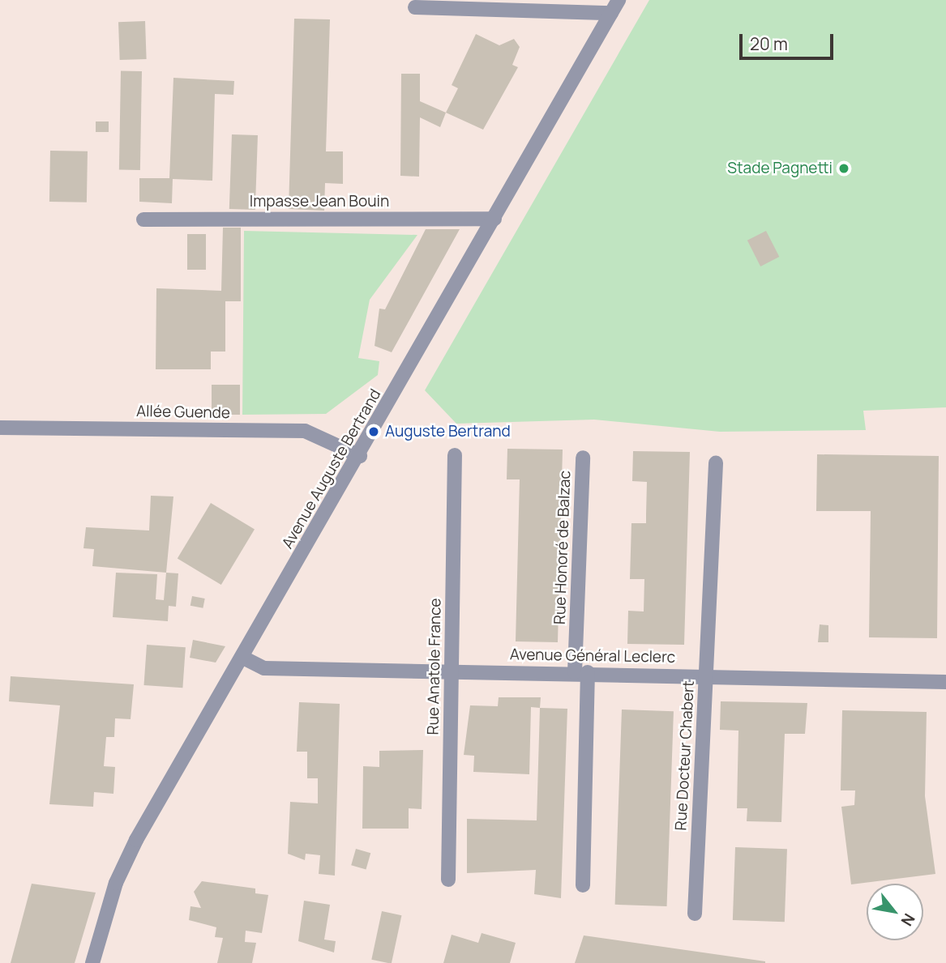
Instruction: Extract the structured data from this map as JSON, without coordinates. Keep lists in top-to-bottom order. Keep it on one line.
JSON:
{"streets":{"street":["Impasse Jean Bouin","Allée Guende","Avenue Auguste Bertrand","Rue Honoré de Balzac","Avenue Général Leclerc","Rue Anatole France","Rue Docteur Chabert"]},"crossings":[["Impasse Jean Bouin","Avenue Auguste Bertrand"],["Allée Guende","Avenue Auguste Bertrand"],["Avenue Auguste Bertrand","Avenue Général Leclerc"],["Rue Honoré de Balzac","Avenue Général Leclerc"],["Avenue Général Leclerc","Rue Anatole France"],["Avenue Général Leclerc","Rue Docteur Chabert"]],"places":["Stade Pagnetti","Auguste Bertrand"],"scale_bar":"20 m","north":"bottom right"}
